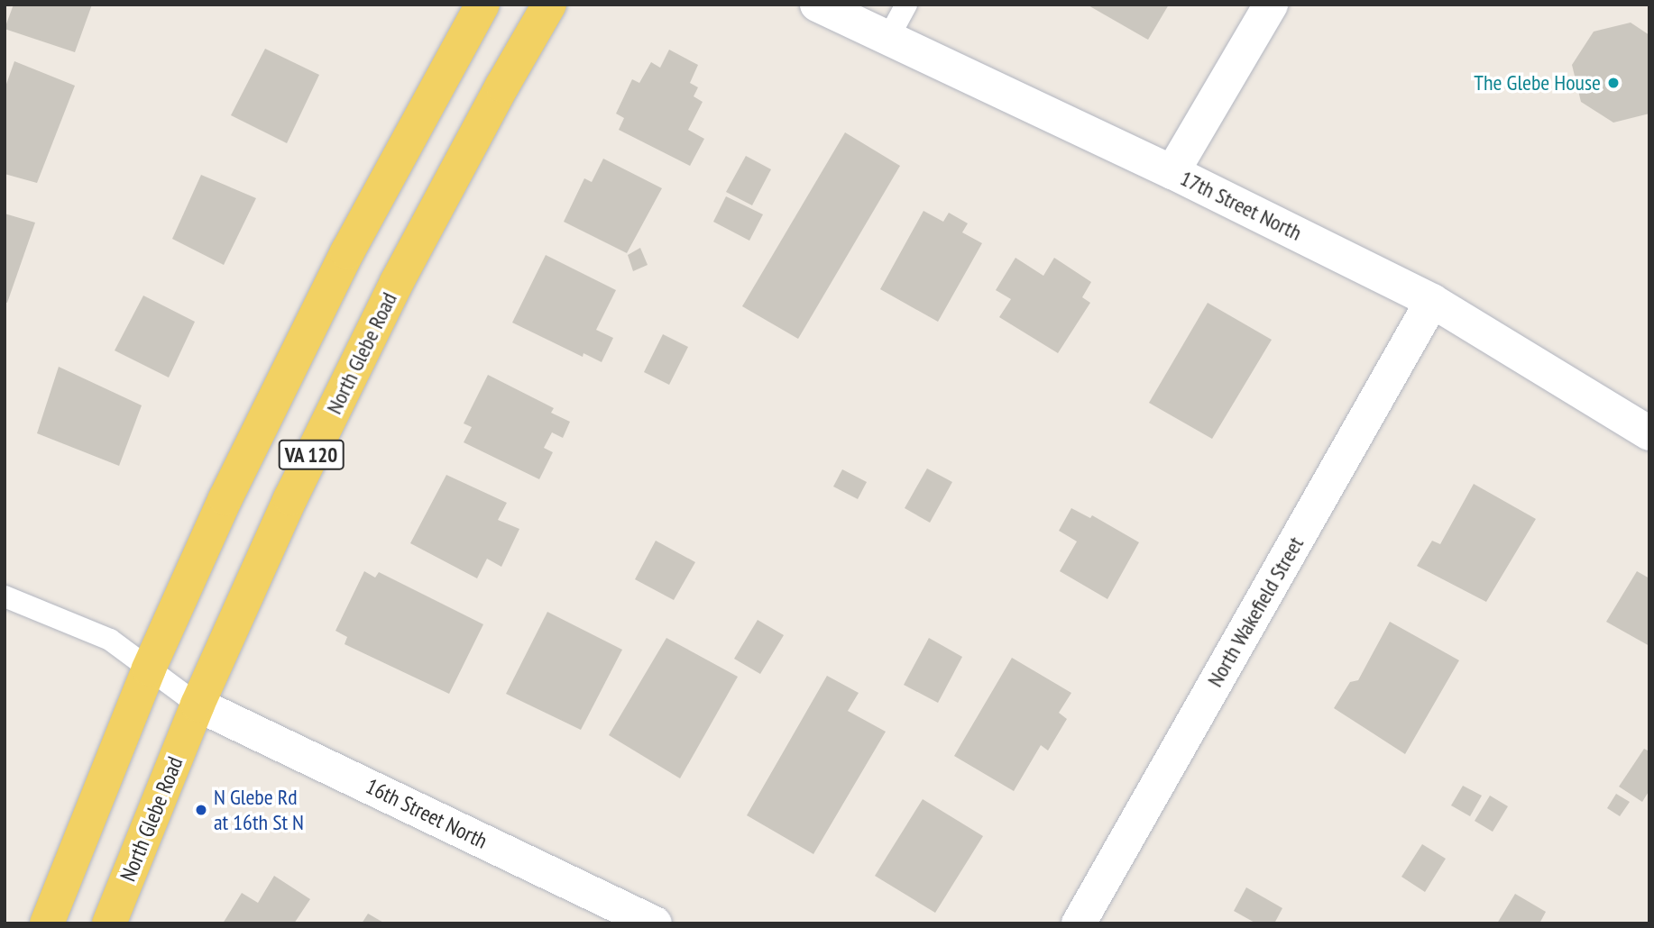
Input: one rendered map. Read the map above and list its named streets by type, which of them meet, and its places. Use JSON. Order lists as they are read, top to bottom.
{
  "streets": {
    "main road": ["North Glebe Road", "VA 120"],
    "street": ["17th Street North", "North Wakefield Street", "16th Street North"]
  },
  "crossings": [
    ["17th Street North", "North Wakefield Street"],
    ["North Glebe Road", "16th Street North"]
  ],
  "places": ["The Glebe House", "N Glebe Rd at 16th St N"]
}
